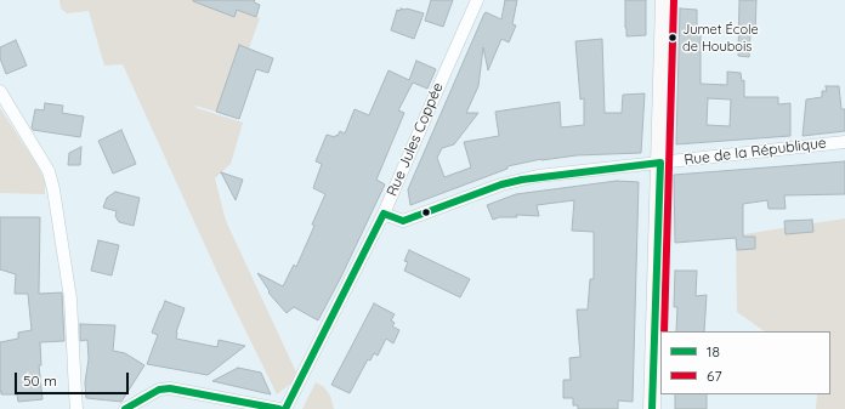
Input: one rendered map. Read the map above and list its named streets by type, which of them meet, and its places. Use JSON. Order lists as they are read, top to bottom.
{
  "streets": {
    "street": ["Rue Jules Coppée", "Rue de la République"]
  },
  "crossings": [
    ["Rue Jules Coppée", "Rue de la République"]
  ],
  "places": ["Jumet École de Houbois"],
  "lines": ["transit line 67", "transit line 18"],
  "legend": ["18", "67"],
  "scale_bar": "50 m"
}
